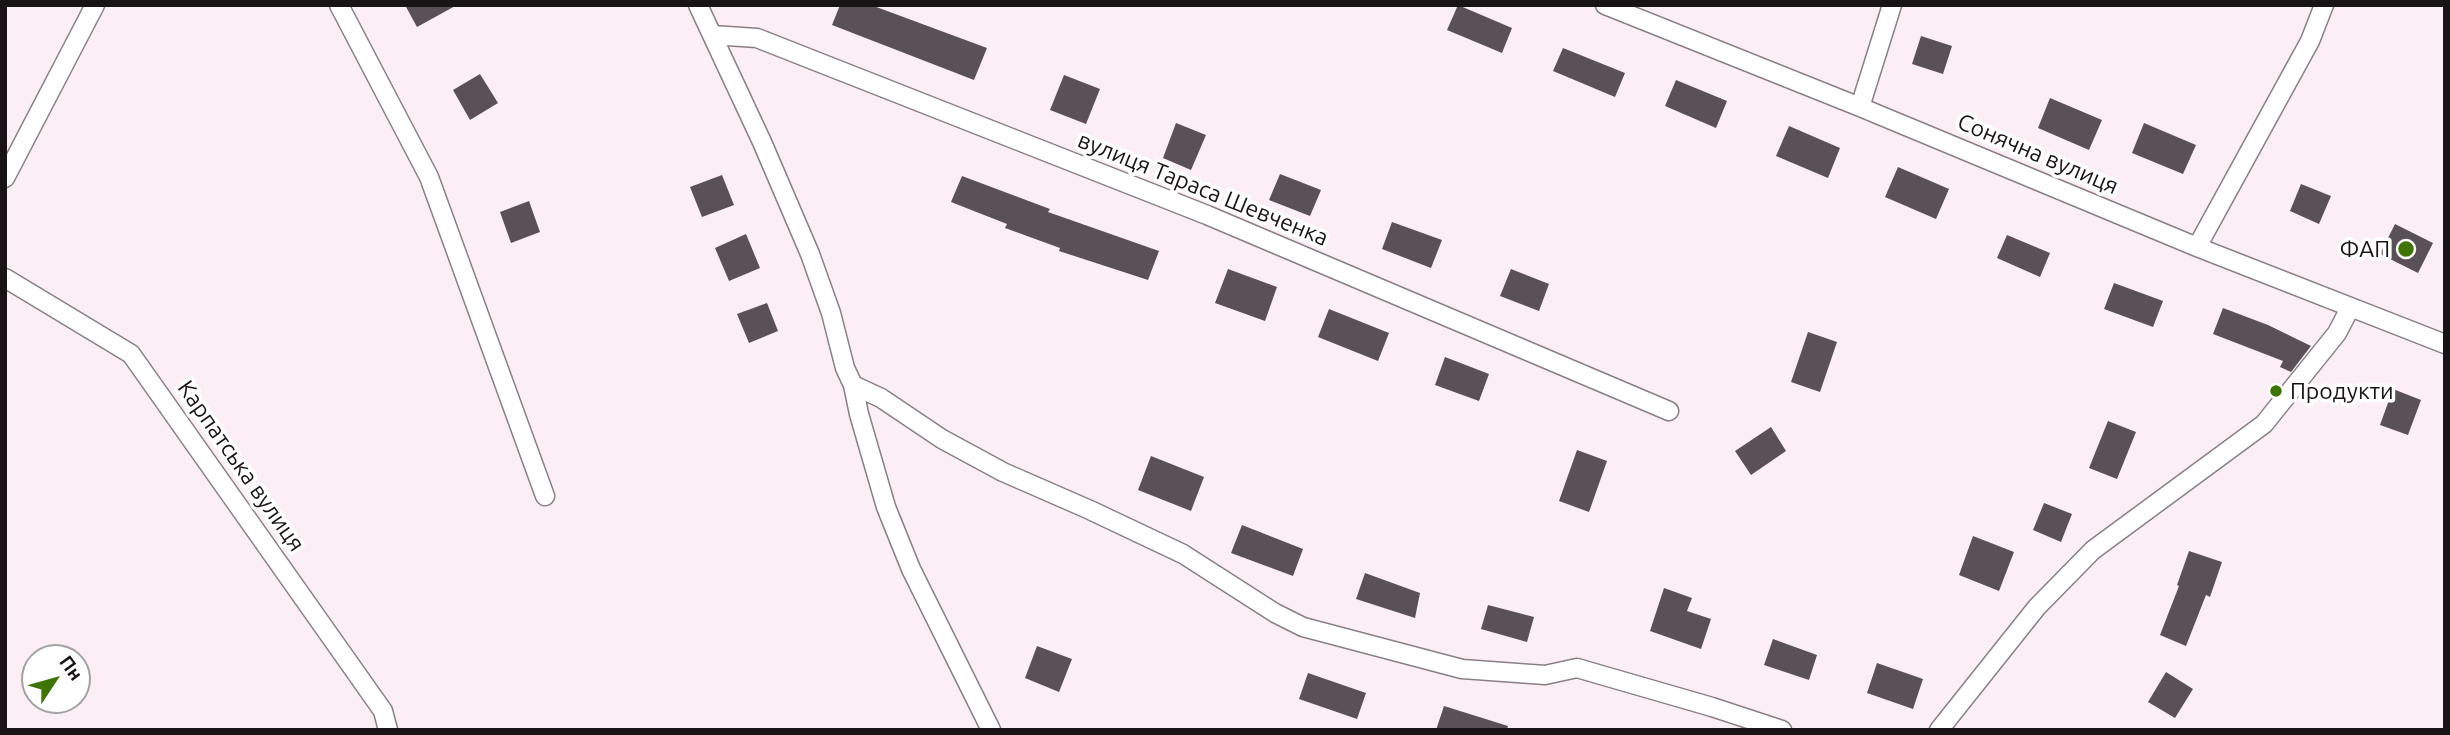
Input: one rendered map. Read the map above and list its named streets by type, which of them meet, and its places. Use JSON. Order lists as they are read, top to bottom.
{
  "streets": {
    "street": ["Сонячна вулиця", "вулиця Тараса Шевченка", "Карпатська вулиця"]
  },
  "places": ["ФАП", "Продукти"],
  "north": "top right"
}
